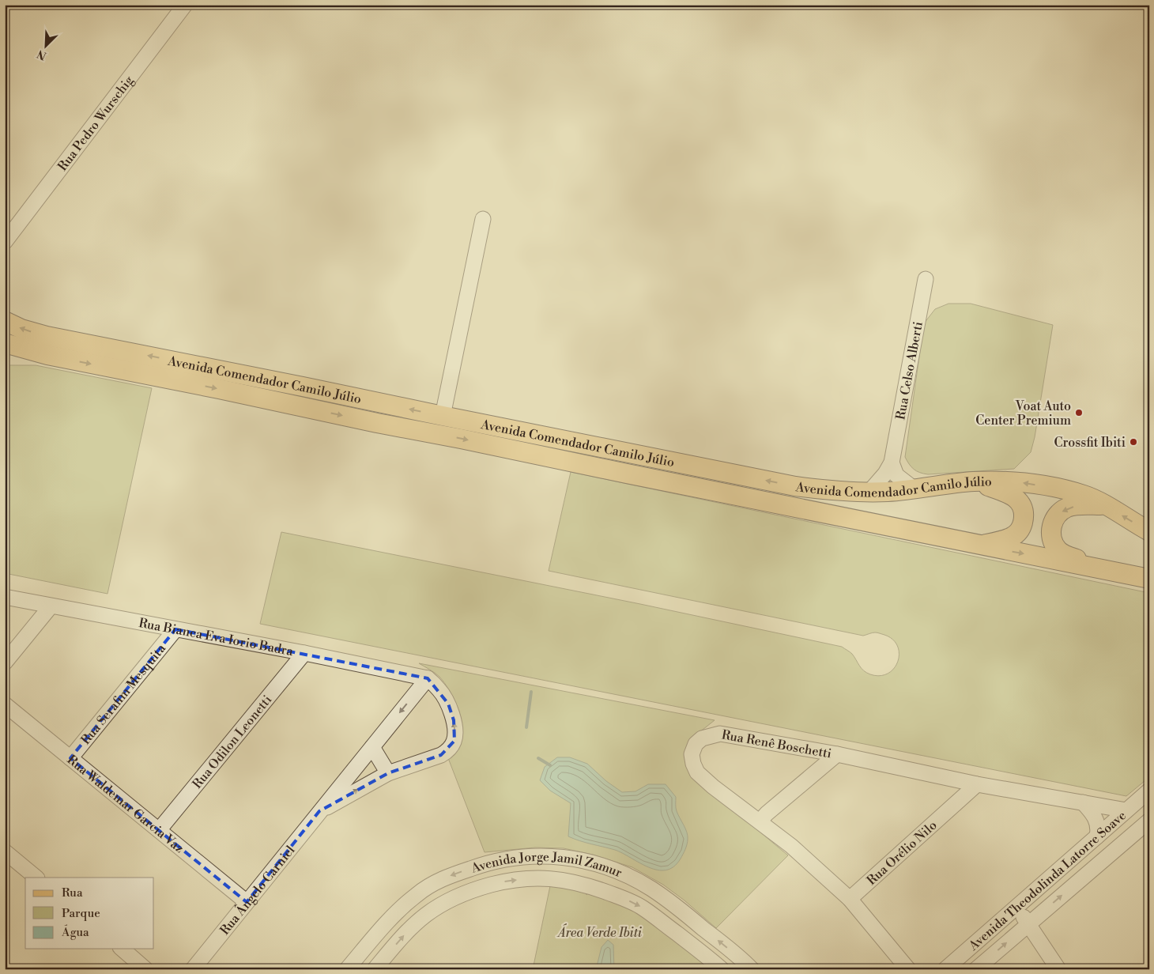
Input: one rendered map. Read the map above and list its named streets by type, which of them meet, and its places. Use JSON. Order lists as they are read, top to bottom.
{
  "streets": {
    "main road": ["Avenida Comendador Camilo Júlio"],
    "street": [
      "Rua Pedro Wurschig",
      "Rua Celso Alberti",
      "Rua Bianca Eva Iorio Badra",
      "Rua Serafim Mesquita",
      "Rua Odilon Leonetti",
      "Rua Renê Boschetti",
      "Rua Waldemar Garcia Vaz",
      "Rua Orélio Nilo",
      "Avenida Jorge Jamil Zamur",
      "Avenida Theodolinda Latorre Soave",
      "Rua Ângelo Carniel"
    ]
  },
  "crossings": [
    ["Rua Celso Alberti", "Avenida Comendador Camilo Júlio"],
    ["Rua Bianca Eva Iorio Badra", "Rua Serafim Mesquita"],
    ["Rua Bianca Eva Iorio Badra", "Rua Odilon Leonetti"],
    ["Rua Bianca Eva Iorio Badra", "Rua Ângelo Carniel"],
    ["Rua Serafim Mesquita", "Rua Waldemar Garcia Vaz"],
    ["Rua Odilon Leonetti", "Rua Waldemar Garcia Vaz"],
    ["Rua Renê Boschetti", "Rua Orélio Nilo"],
    ["Rua Renê Boschetti", "Avenida Theodolinda Latorre Soave"],
    ["Rua Waldemar Garcia Vaz", "Rua Ângelo Carniel"]
  ],
  "parks": ["Área Verde Ibiti"],
  "places": ["Voat Auto Center Premium", "Crossfit Ibiti"],
  "legend": ["Rua", "Parque", "Água"],
  "north": "bottom left"
}
